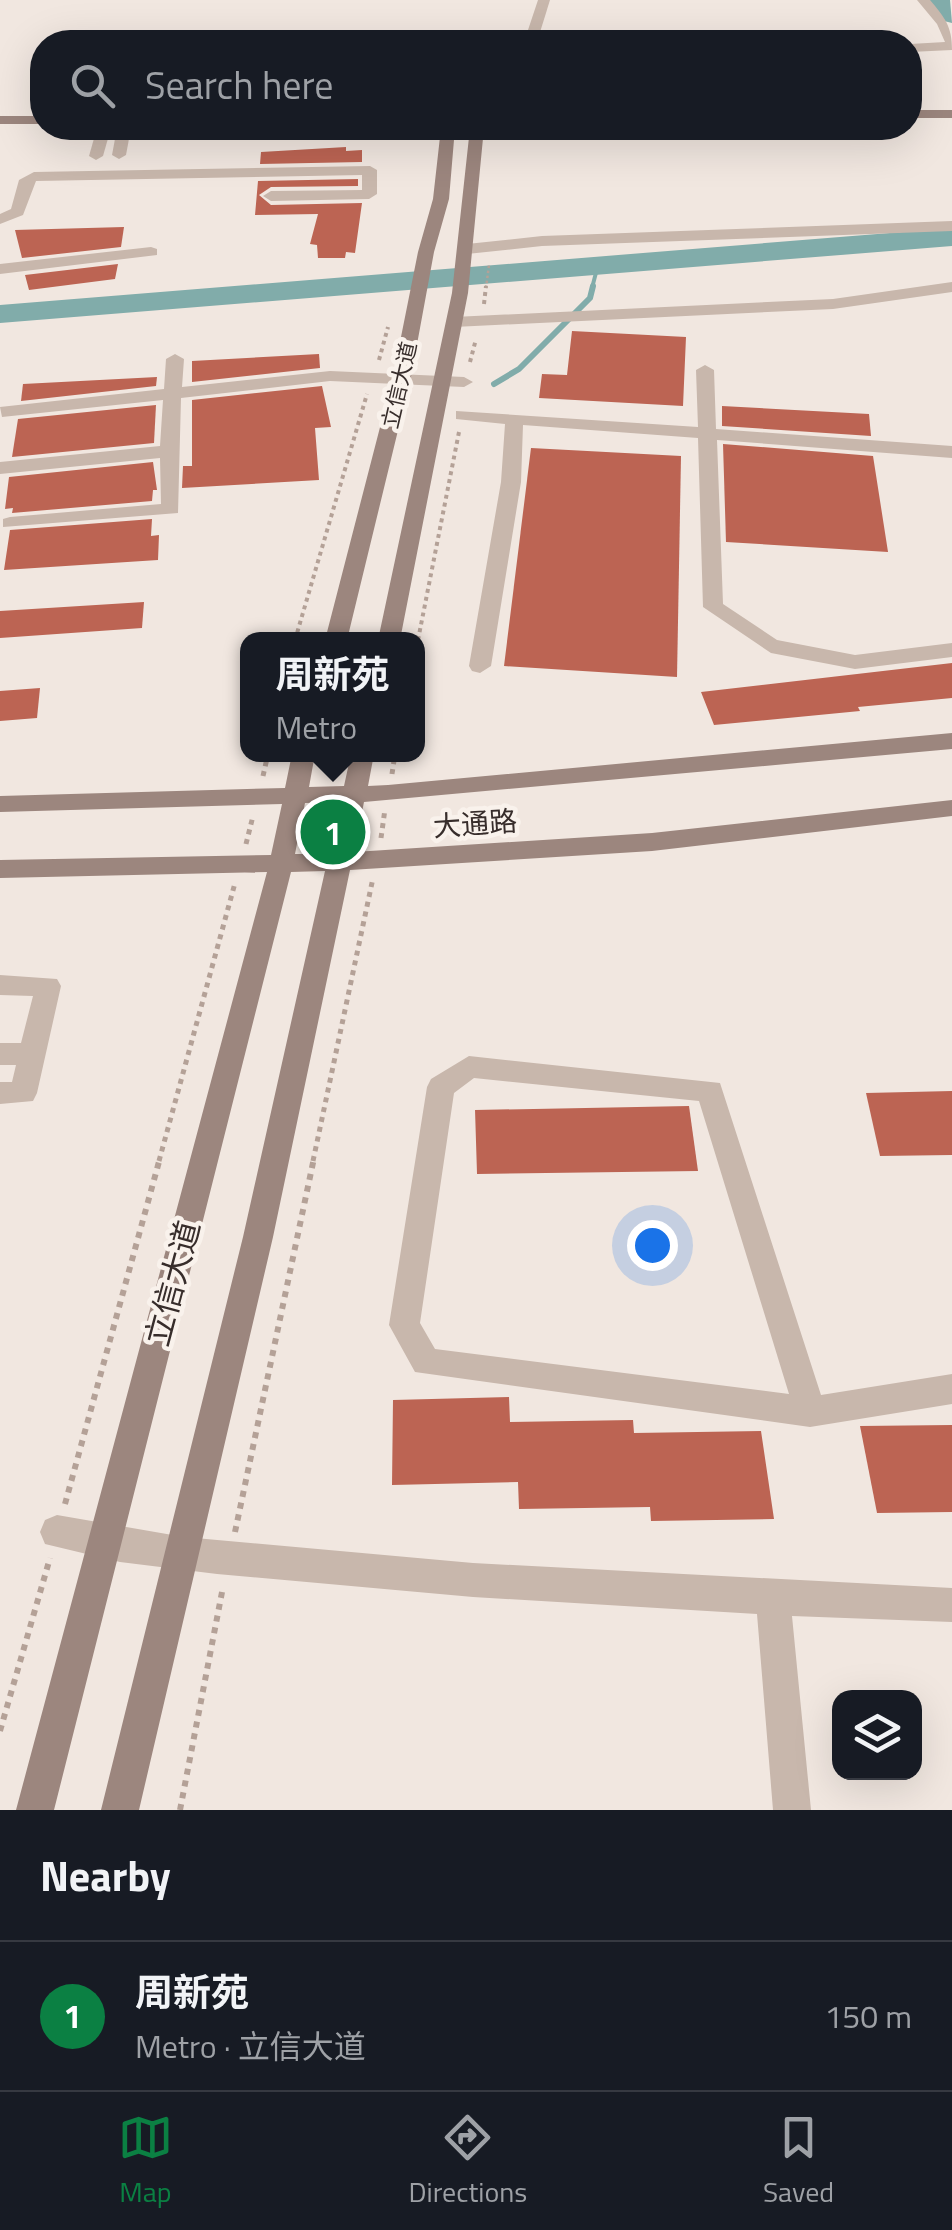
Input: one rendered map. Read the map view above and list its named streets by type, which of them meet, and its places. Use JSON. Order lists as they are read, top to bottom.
{
  "streets": {
    "street": ["立信大道", "大通路"]
  },
  "crossings": [
    ["立信大道", "大通路"]
  ],
  "page": {
    "search": "Search here",
    "popup": ["周新苑", "Metro"],
    "pins": "1",
    "heading": "Nearby",
    "list": [
      {
        "mark": "1",
        "name": "周新苑",
        "note": "Metro · 立信大道",
        "value": "150 m"
      }
    ],
    "nav": ["Map", "Directions", "Saved"]
  }
}
